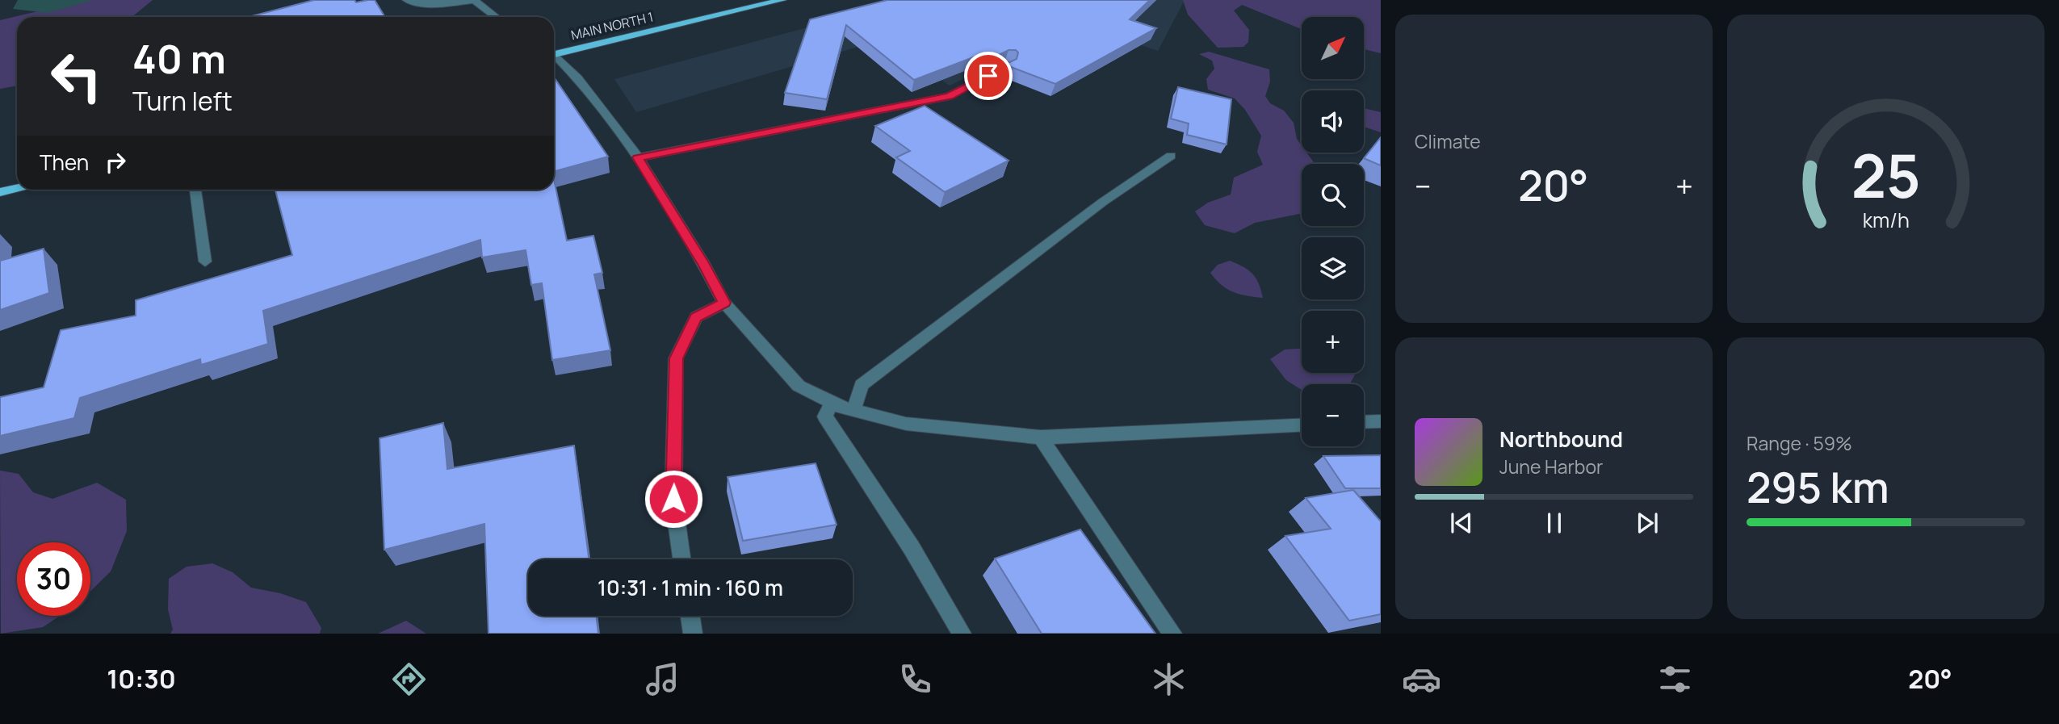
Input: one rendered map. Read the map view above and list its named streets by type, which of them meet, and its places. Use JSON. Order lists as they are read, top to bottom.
{
  "streets": {
    "main road": ["MAIN NORTH 1"]
  },
  "north": "top right",
  "page": {
    "tile": [
      "Climate",
      ["Range · 59%", "295 km"]
    ],
    "map_buttons": ["+", "−"],
    "turn": ["40 m", "Turn left"],
    "then": "Then",
    "heat": ["−", "20°", "+"],
    "song": ["Northbound", "June Harbor"],
    "limit": "30",
    "trip": "10:31 · 1 min · 160 m",
    "tabs": ["10:30", "20°"],
    "gauge": ["25", "km/h"]
  }
}
